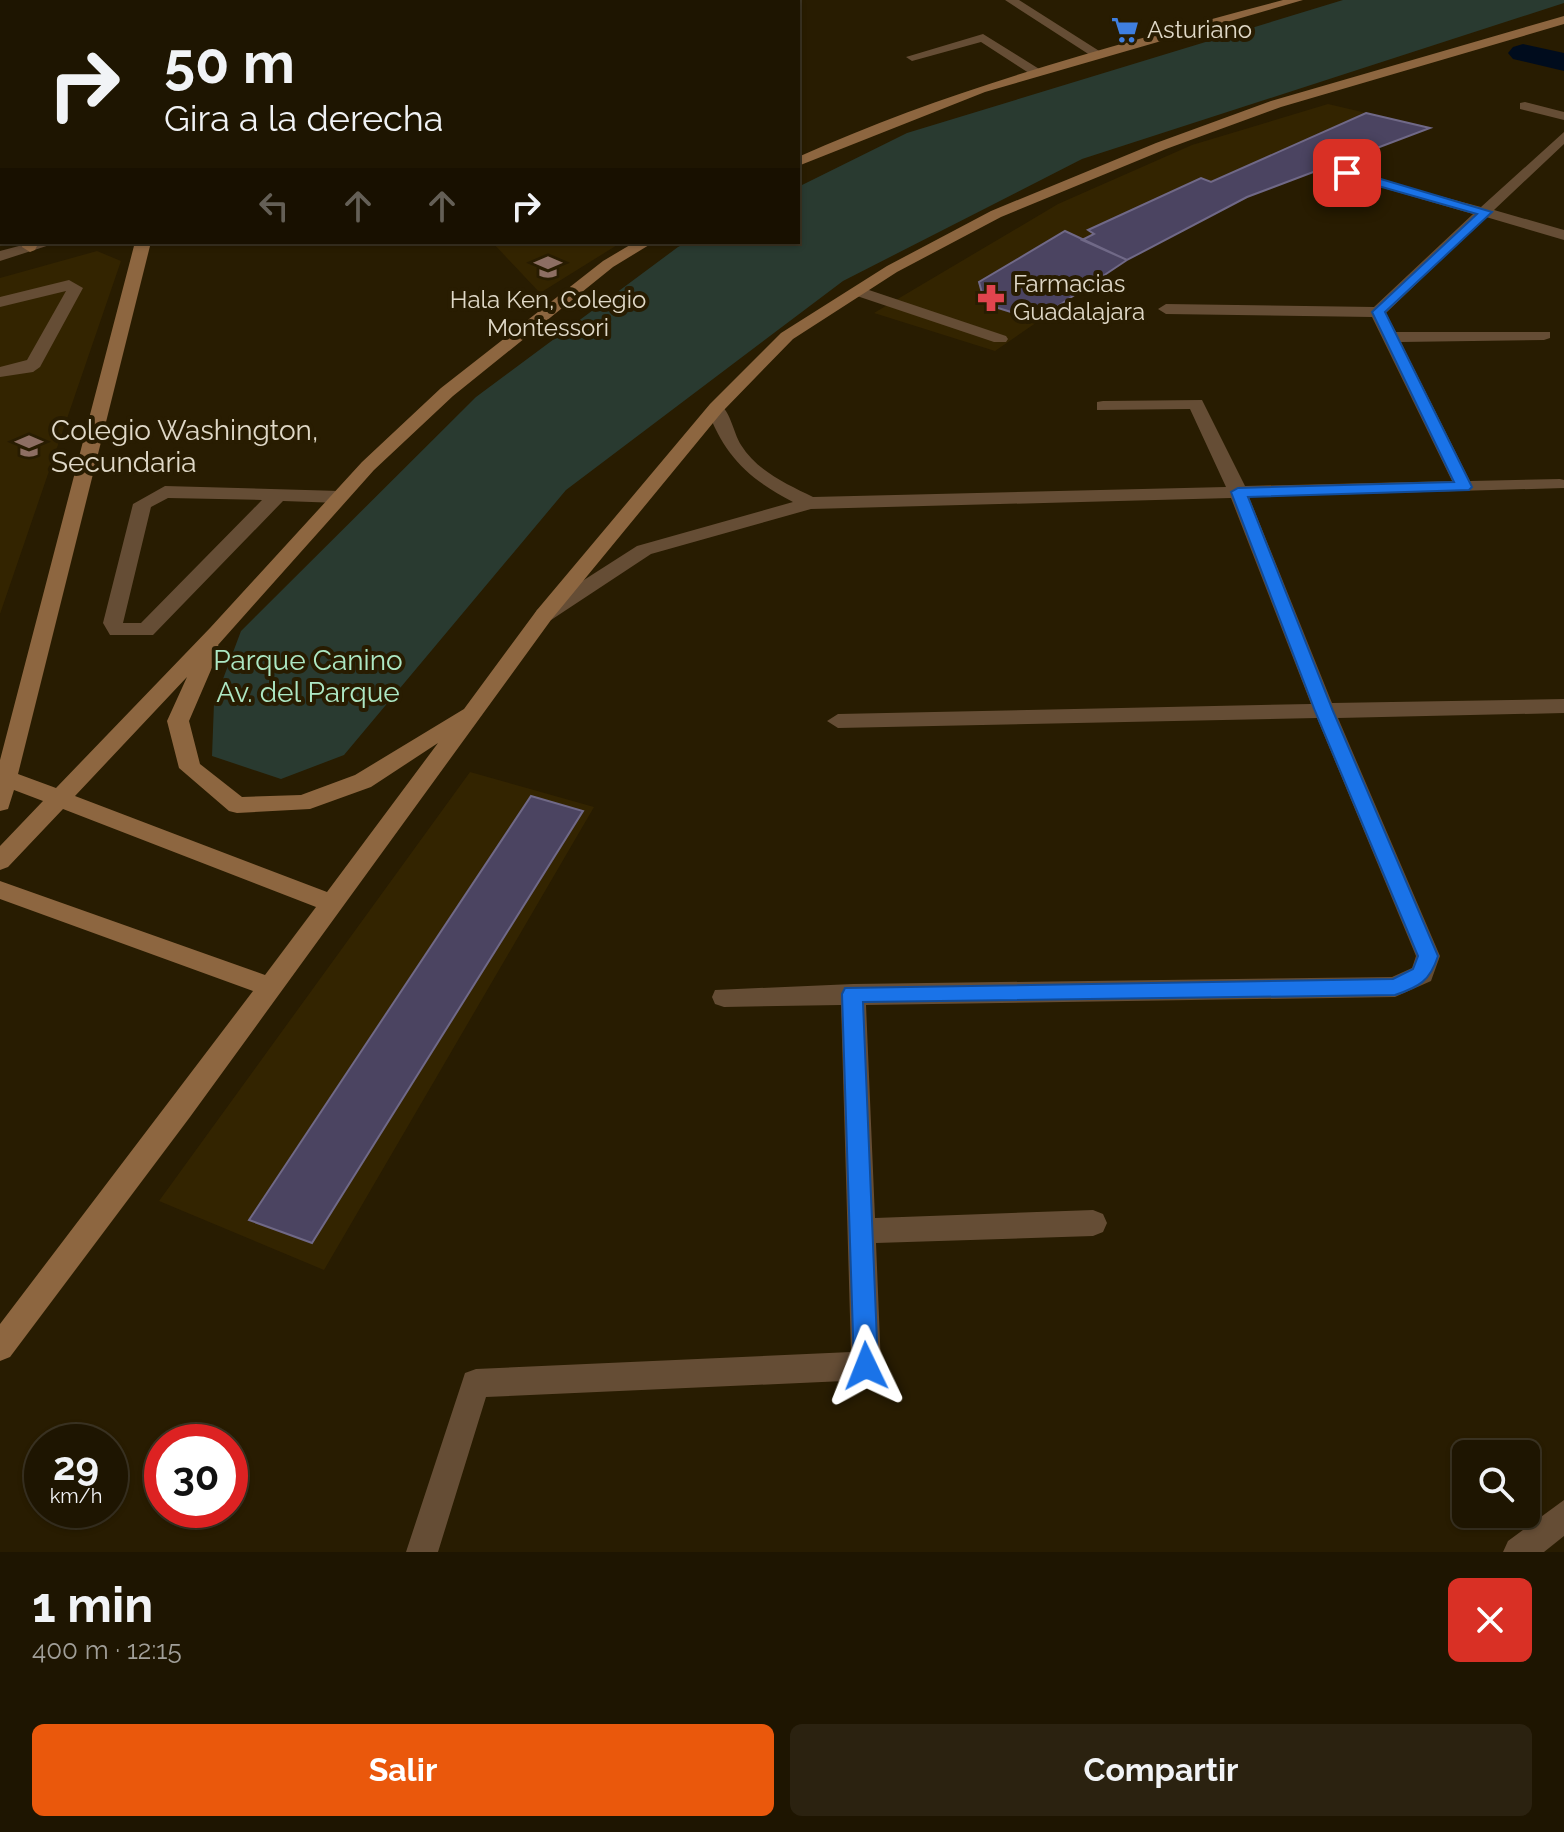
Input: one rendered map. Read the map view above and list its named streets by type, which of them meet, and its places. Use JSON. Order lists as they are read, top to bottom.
{
  "parks": ["Parque Canino Av. del Parque"],
  "places": {
    "supermarket": ["Asturiano"],
    "school or university": ["Hala Ken, Colegio Montessori", "Colegio Washington, Secundaria"],
    "pharmacy": ["Farmacias Guadalajara"]
  },
  "page": {
    "turn": ["50 m", "Gira a la derecha"],
    "speed": "29 km/h",
    "limit": "30",
    "heading": ["1 min", "400 m · 12:15"],
    "buttons": ["Salir", "Compartir"]
  }
}
